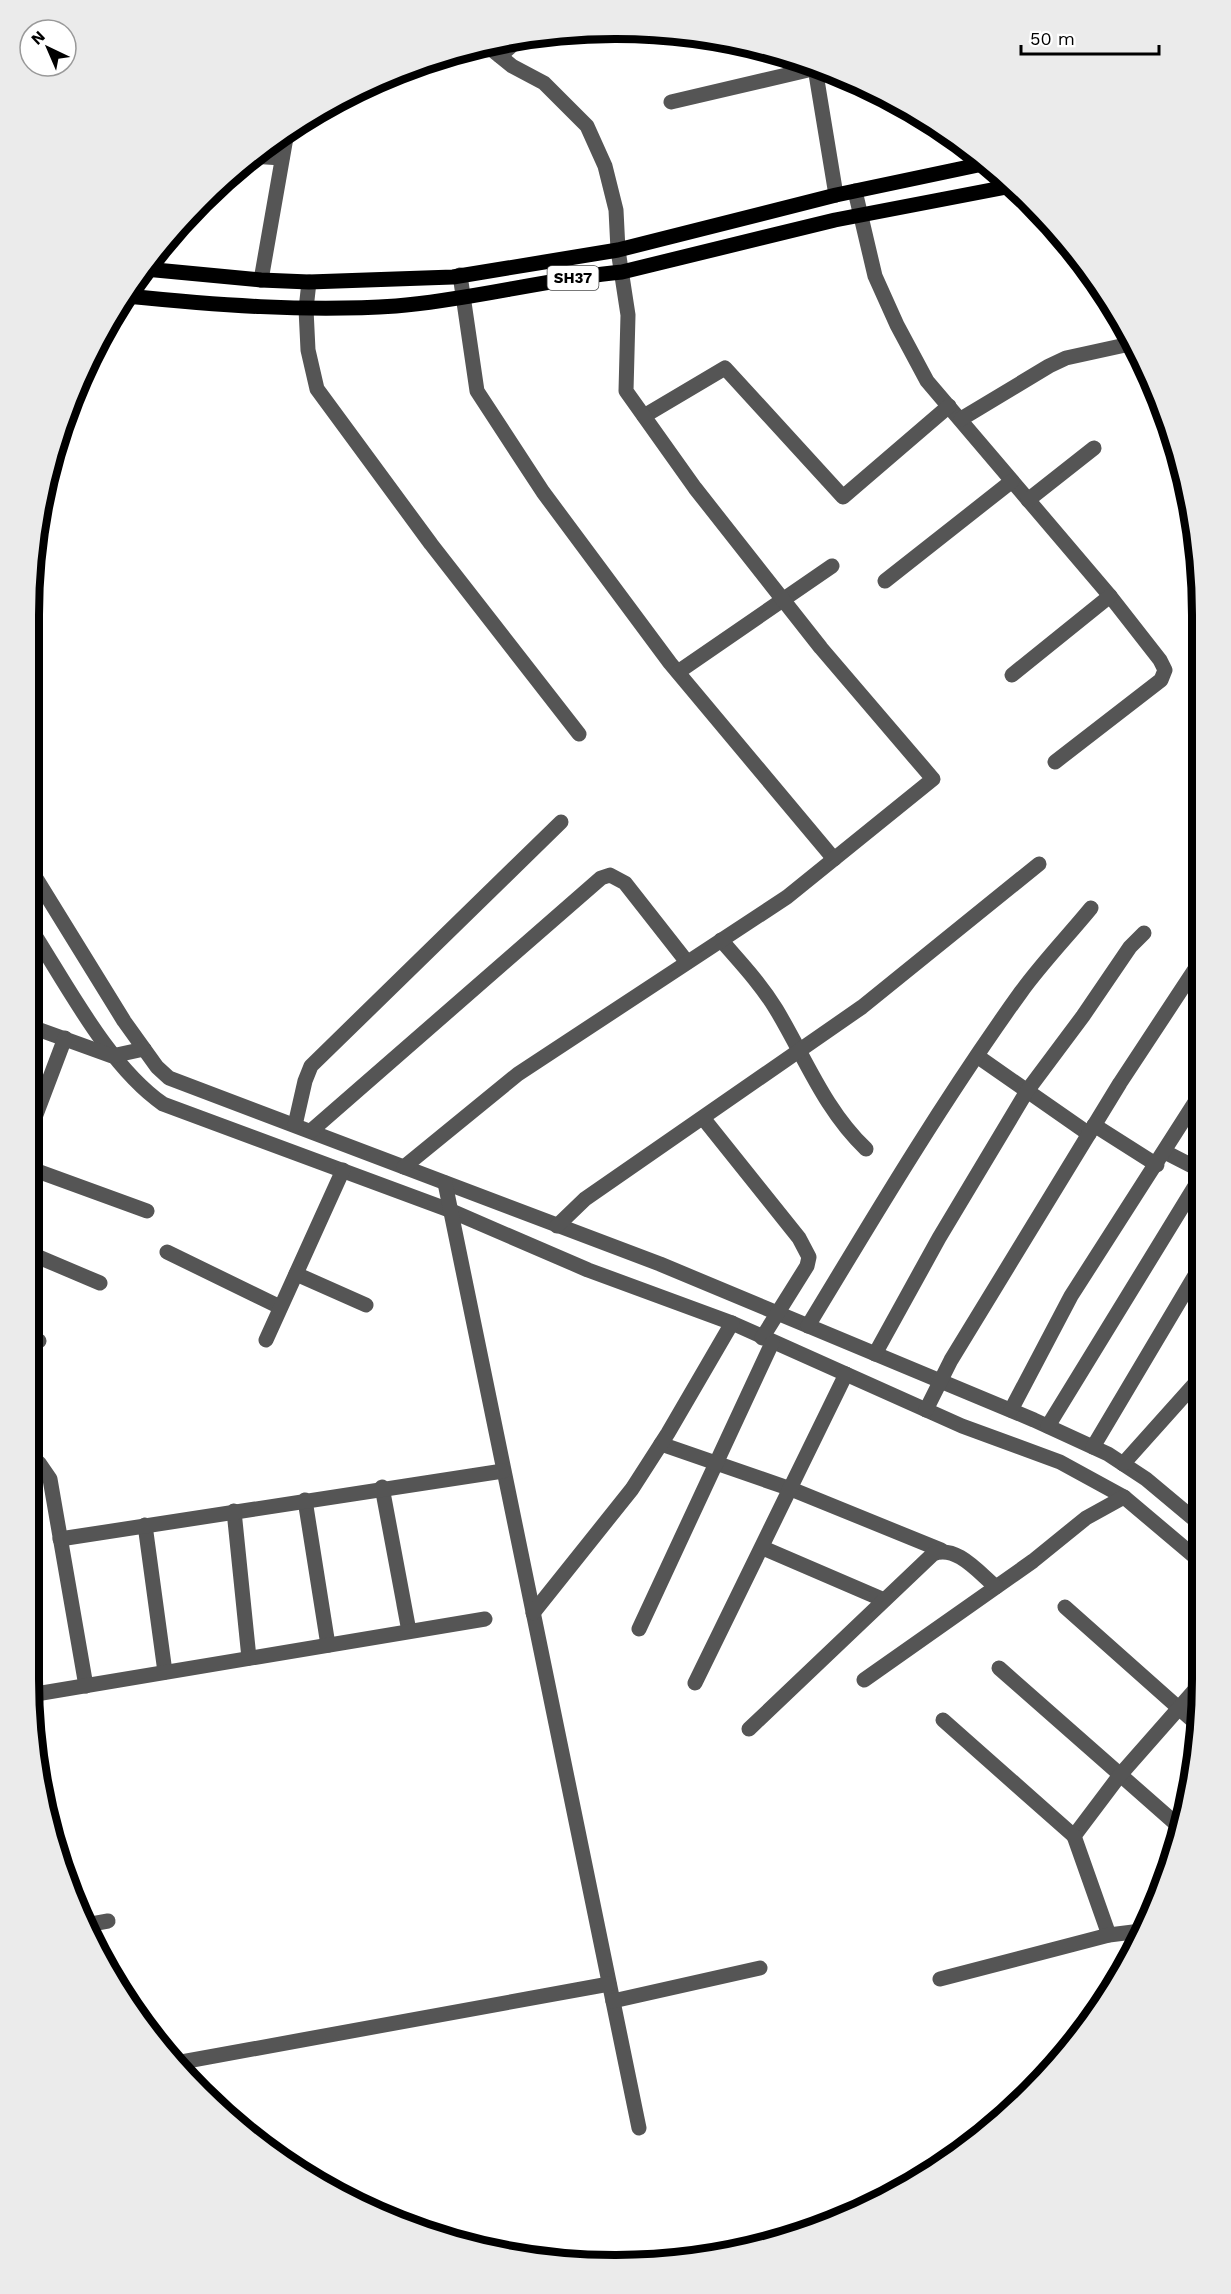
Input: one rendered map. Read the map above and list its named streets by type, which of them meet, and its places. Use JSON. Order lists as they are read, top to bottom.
{
  "streets": {
    "main road": ["SH37"]
  },
  "scale_bar": "50 m",
  "north": "top left"
}
